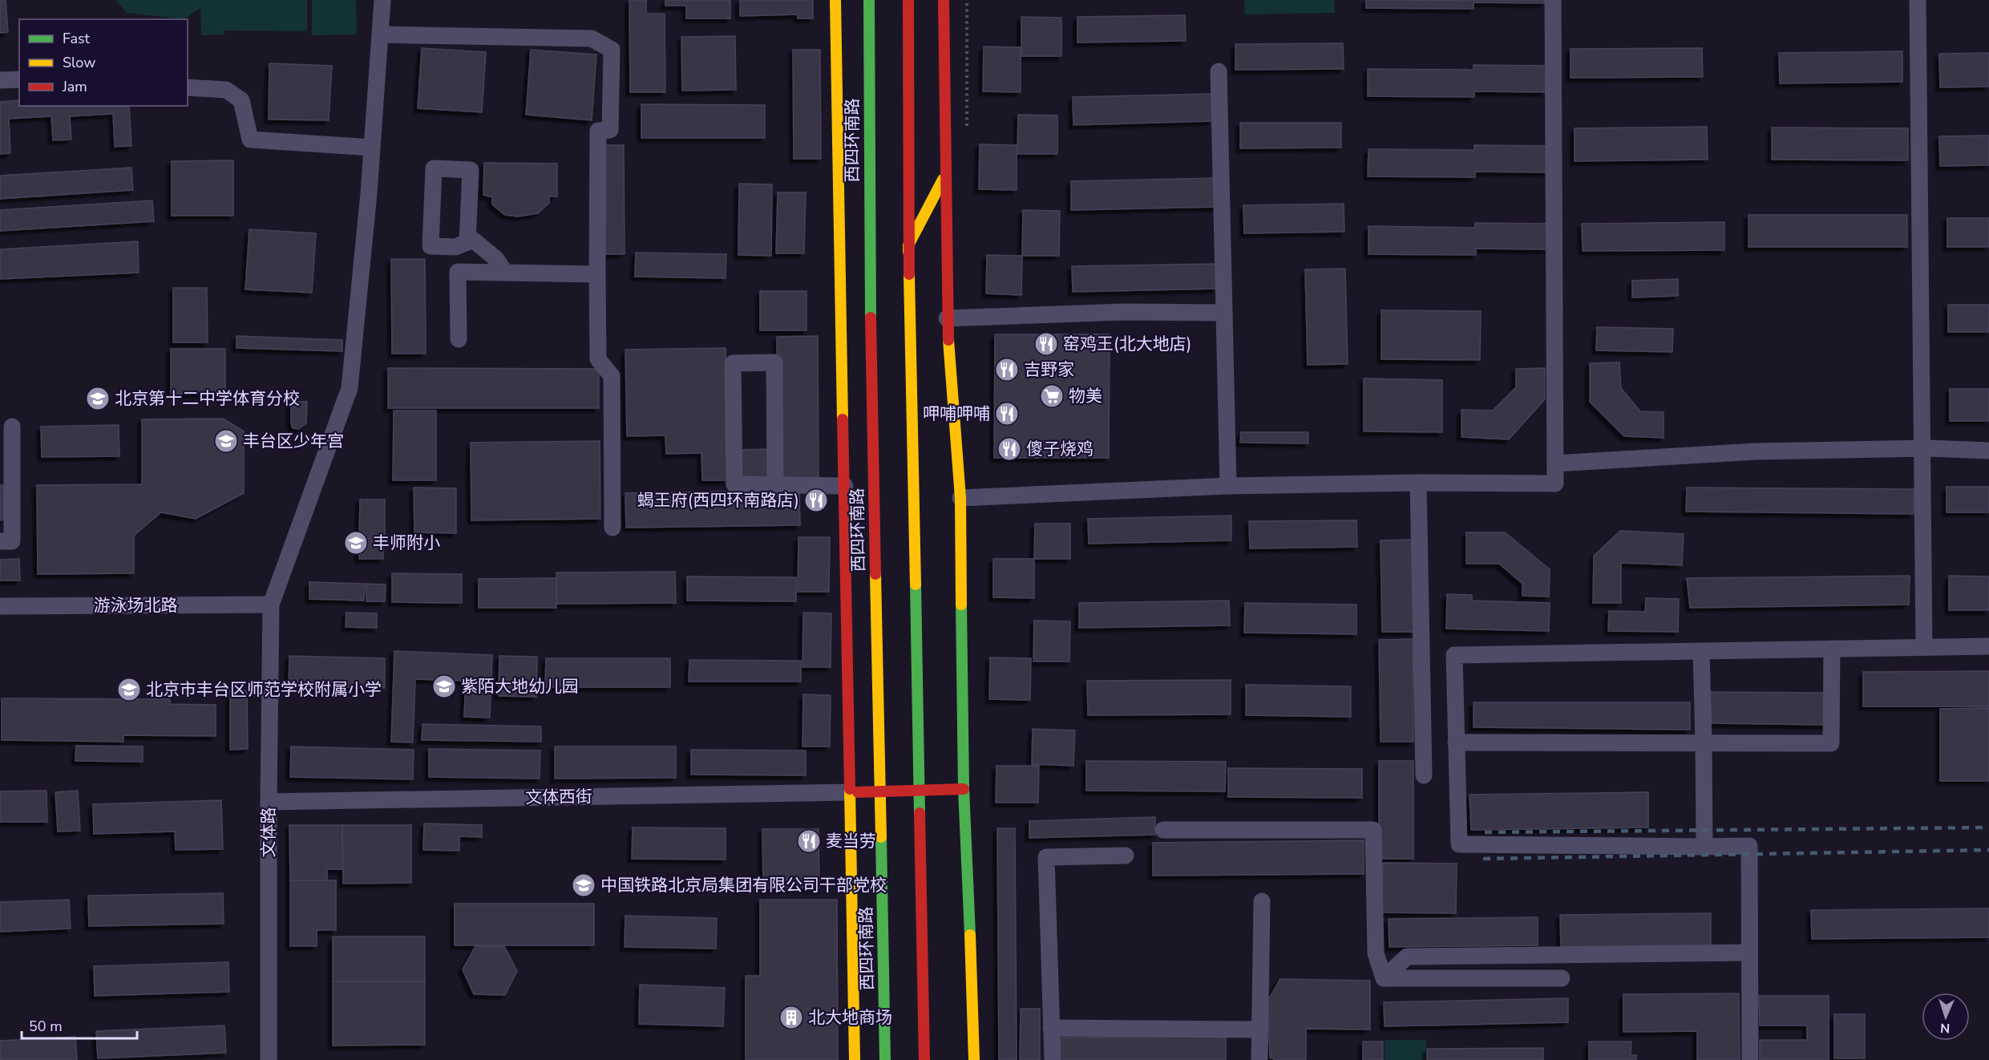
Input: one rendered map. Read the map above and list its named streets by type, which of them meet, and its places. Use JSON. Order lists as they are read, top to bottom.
{
  "streets": {
    "main road": ["西四环南路"],
    "street": ["游泳场北路", "文体西街", "文体路"]
  },
  "crossings": [
    ["西四环南路", "文体西街"],
    ["游泳场北路", "文体路"],
    ["文体西街", "文体路"]
  ],
  "places": {
    "restaurant": [
      "窑鸡王(北大地店)",
      "吉野家",
      "呷哺呷哺",
      "傻子烧鸡",
      "蝎王府(西四环南路店)",
      "麦当劳"
    ],
    "supermarket": ["物美"],
    "school or university": [
      "北京第十二中学体育分校",
      "丰台区少年宫",
      "丰师附小",
      "紫陌大地幼儿园",
      "北京市丰台区师范学校附属小学",
      "中国铁路北京局集团有限公司干部党校"
    ],
    "building": ["北大地商场"]
  },
  "legend": ["Fast", "Slow", "Jam"],
  "scale_bar": "50 m",
  "north": "bottom"
}
